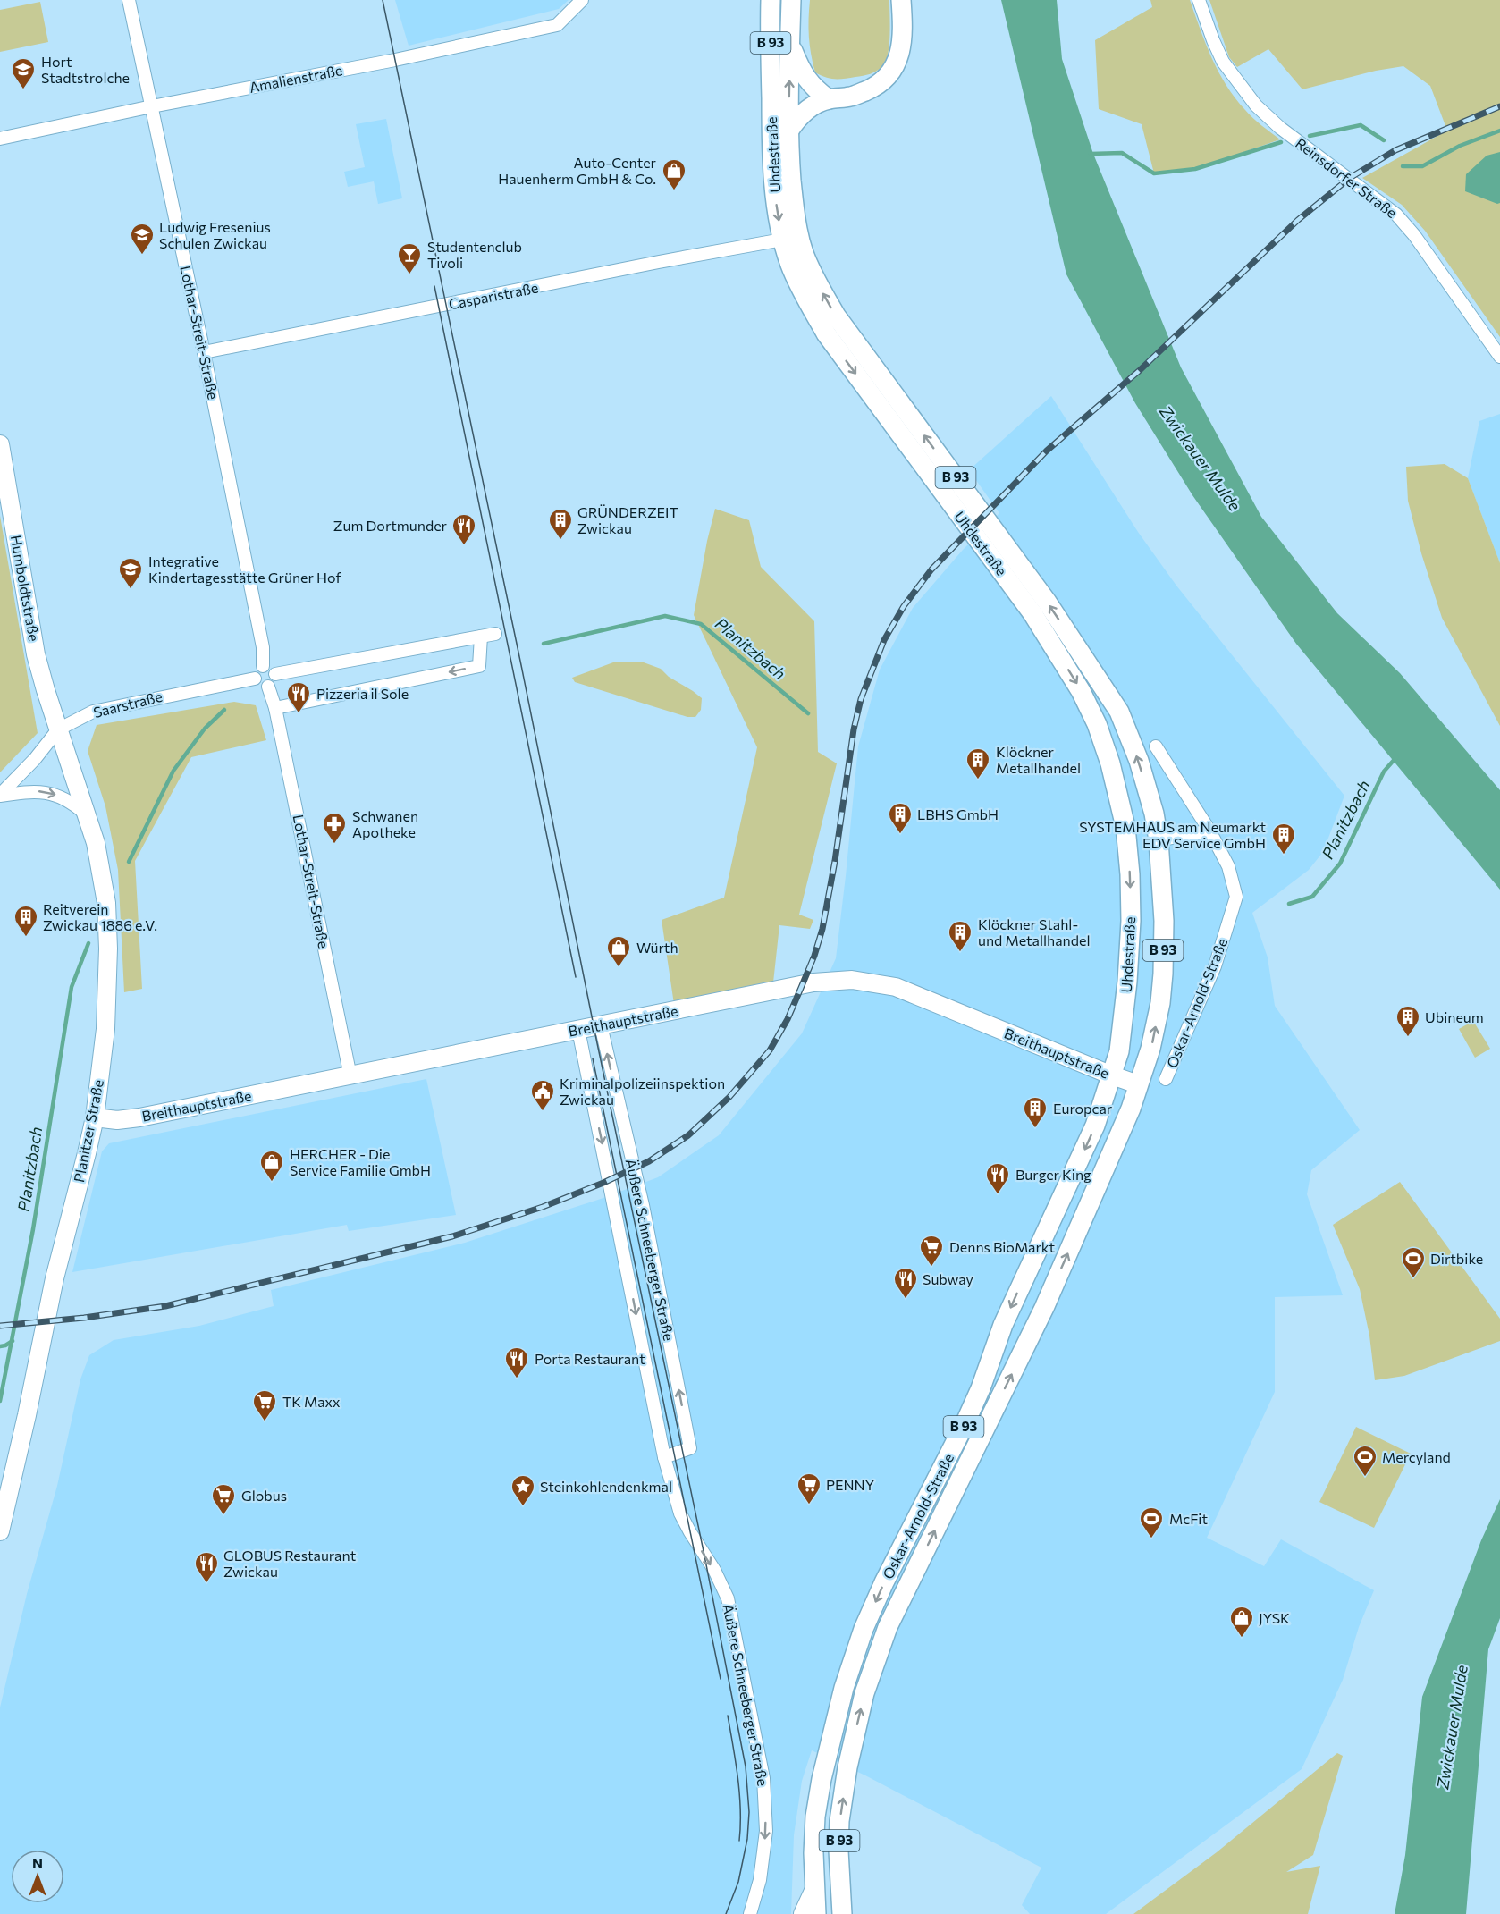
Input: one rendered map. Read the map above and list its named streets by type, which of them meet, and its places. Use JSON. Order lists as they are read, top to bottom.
{
  "streets": {
    "main road": [
      "B 93",
      "Uhdestraße",
      "Humboldtstraße",
      "Oskar-Arnold-Straße",
      "Breithauptstraße",
      "Planitzer Straße"
    ],
    "street": [
      "Amalienstraße",
      "Reinsdorfer Straße",
      "Casparistraße",
      "Lothar-Streit-Straße",
      "Saarstraße",
      "Äußere Schneeberger Straße"
    ]
  },
  "crossings": [
    ["Amalienstraße", "Lothar-Streit-Straße"],
    ["Uhdestraße", "Casparistraße"],
    ["Uhdestraße", "Oskar-Arnold-Straße"],
    ["Uhdestraße", "Breithauptstraße"],
    ["Casparistraße", "Lothar-Streit-Straße"],
    ["Lothar-Streit-Straße", "Saarstraße"],
    ["Lothar-Streit-Straße", "Breithauptstraße"],
    ["Humboldtstraße", "Saarstraße"],
    ["Humboldtstraße", "Planitzer Straße"],
    ["Saarstraße", "Planitzer Straße"],
    ["Oskar-Arnold-Straße", "Breithauptstraße"],
    ["Breithauptstraße", "Planitzer Straße"],
    ["Breithauptstraße", "Äußere Schneeberger Straße"]
  ],
  "water": ["Zwickauer Mulde", "Planitzbach"],
  "places": {
    "school or university": ["Hort Stadtstrolche", "Ludwig Fresenius Schulen Zwickau", "Integrative Kindertagesstätte Grüner Hof"],
    "shop": [
      "Auto-Center Hauenherm GmbH & Co.",
      "Würth",
      "HERCHER - Die Service Familie GmbH",
      "JYSK"
    ],
    "bar": ["Studentenclub Tivoli"],
    "building": [
      "GRÜNDERZEIT Zwickau",
      "Klöckner Metallhandel",
      "LBHS GmbH",
      "SYSTEMHAUS am Neumarkt EDV Service GmbH",
      "Reitverein Zwickau 1886 e.V.",
      "Klöckner Stahl- und Metallhandel",
      "Ubineum",
      "Europcar"
    ],
    "restaurant": [
      "Zum Dortmunder",
      "Pizzeria il Sole",
      "Burger King",
      "Subway",
      "Porta Restaurant",
      "GLOBUS Restaurant Zwickau"
    ],
    "pharmacy": ["Schwanen Apotheke"],
    "public building": ["Kriminalpolizeiinspektion Zwickau"],
    "supermarket": [
      "Denns BioMarkt",
      "TK Maxx",
      "PENNY",
      "Globus"
    ],
    "sports": ["Dirtbike", "Mercyland", "McFit"],
    "place": ["Steinkohlendenkmal"]
  },
  "north": "top"
}
